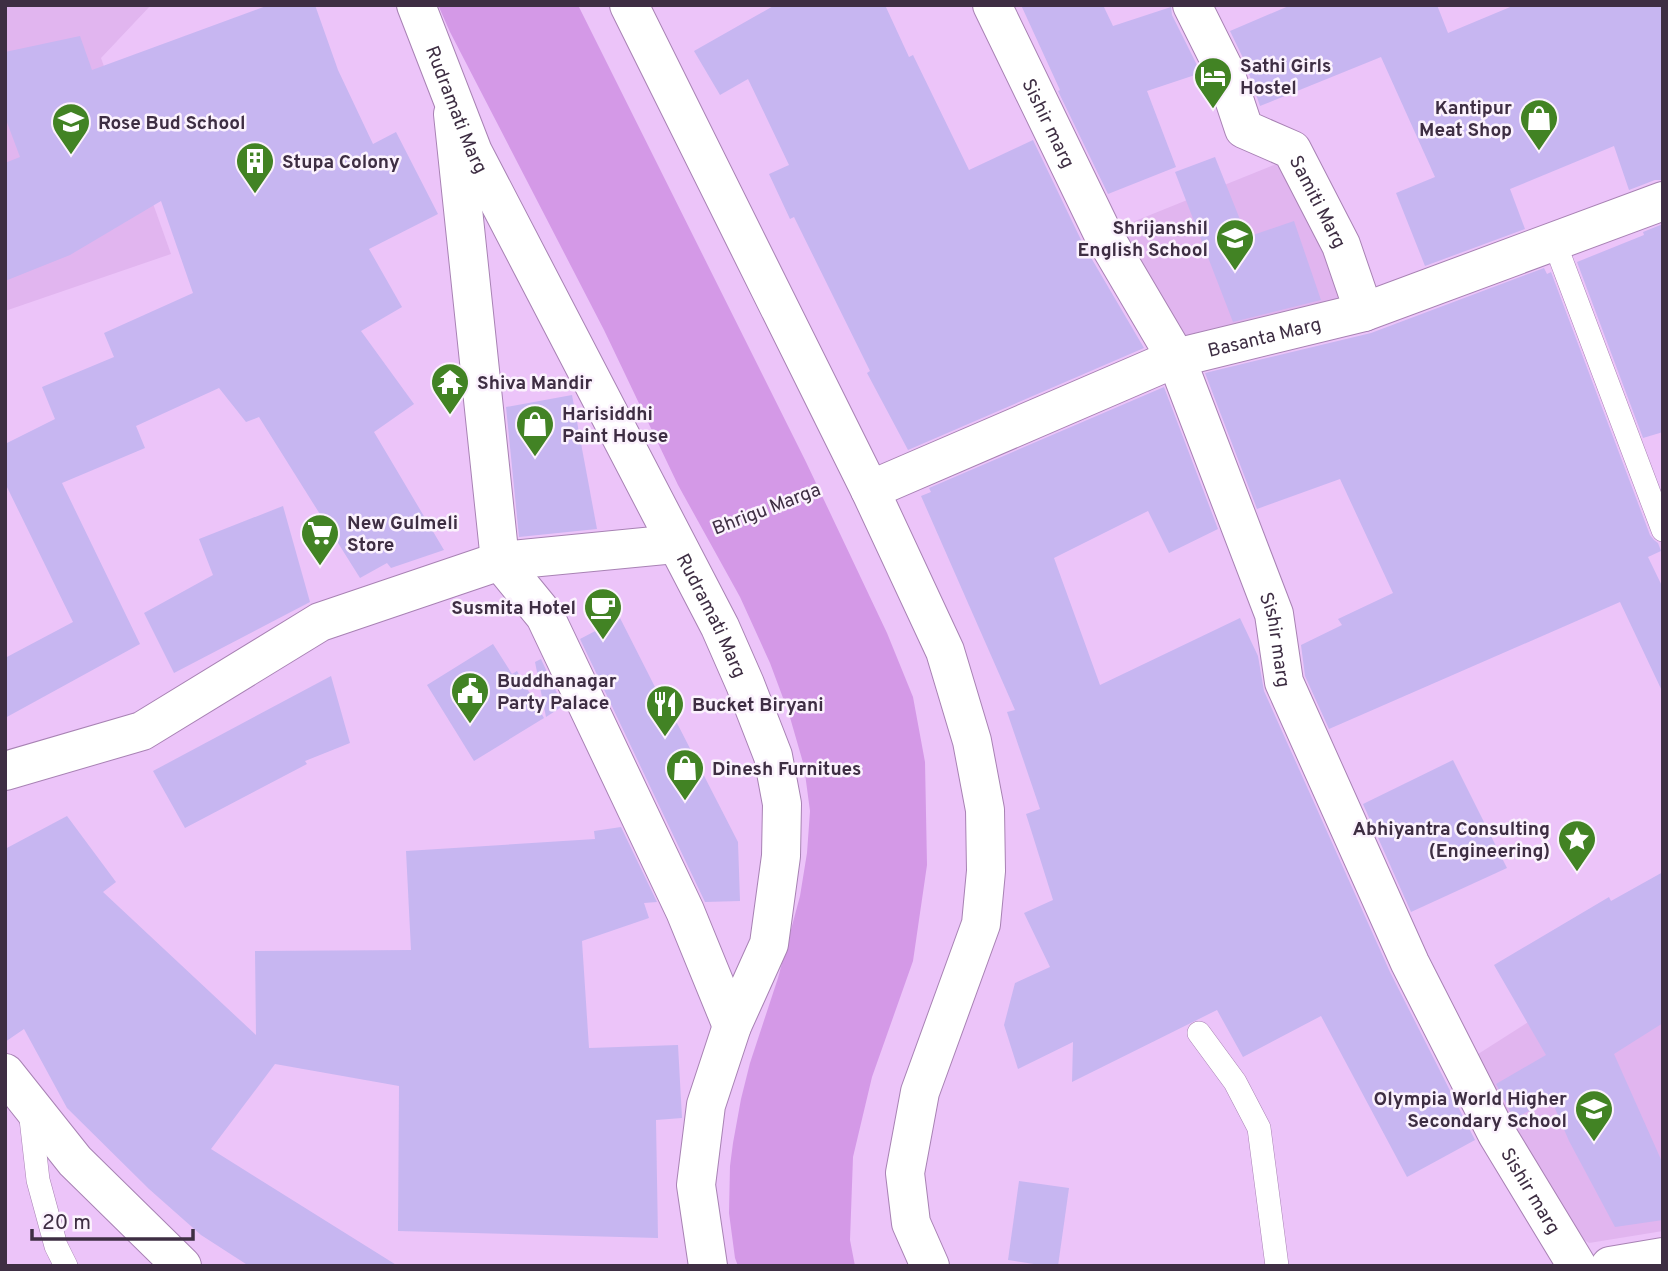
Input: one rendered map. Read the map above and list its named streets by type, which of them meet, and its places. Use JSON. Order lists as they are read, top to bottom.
{
  "streets": {
    "street": [
      "Rudramati Marg",
      "Sishir marg",
      "Samiti Marg",
      "Basanta Marg"
    ],
    "path": ["Bhrigu Marga"]
  },
  "crossings": [
    ["Sishir marg", "Basanta Marg"],
    ["Samiti Marg", "Basanta Marg"]
  ],
  "places": {
    "hotel": ["Sathi Girls Hostel"],
    "shop": ["Kantipur Meat Shop", "Harisiddhi Paint House", "Dinesh Furnitues"],
    "school or university": ["Rose Bud School", "Shrijanshil English School", "Olympia World Higher Secondary School"],
    "building": ["Stupa Colony"],
    "temple": ["Shiva Mandir"],
    "supermarket": ["New Gulmeli Store"],
    "cafe": ["Susmita Hotel"],
    "public building": ["Buddhanagar Party Palace"],
    "restaurant": ["Bucket Biryani"],
    "place": ["Abhiyantra Consulting (Engineering)"]
  },
  "scale_bar": "20 m"
}
